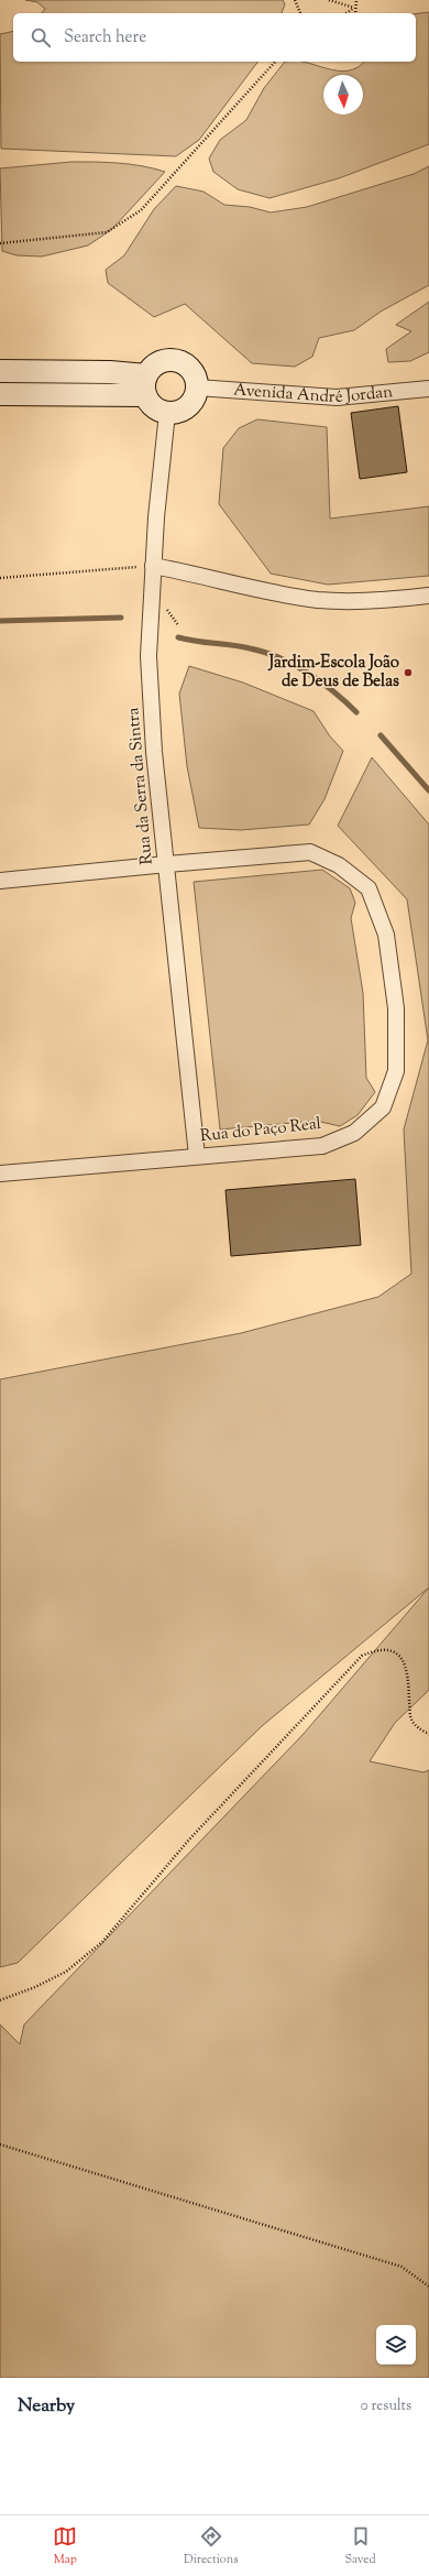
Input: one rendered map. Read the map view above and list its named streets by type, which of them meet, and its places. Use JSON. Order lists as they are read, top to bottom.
{
  "streets": {
    "street": ["Avenida André Jordan", "Rua da Serra da Sintra", "Rua do Paço Real"]
  },
  "crossings": [
    ["Avenida André Jordan", "Rua da Serra da Sintra"],
    ["Rua da Serra da Sintra", "Rua do Paço Real"]
  ],
  "places": ["Jardim-Escola João de Deus de Belas"],
  "north": "bottom",
  "page": {
    "search": "Search here",
    "heading": ["Nearby", "0 results"],
    "nav": ["Map", "Directions", "Saved"]
  }
}
